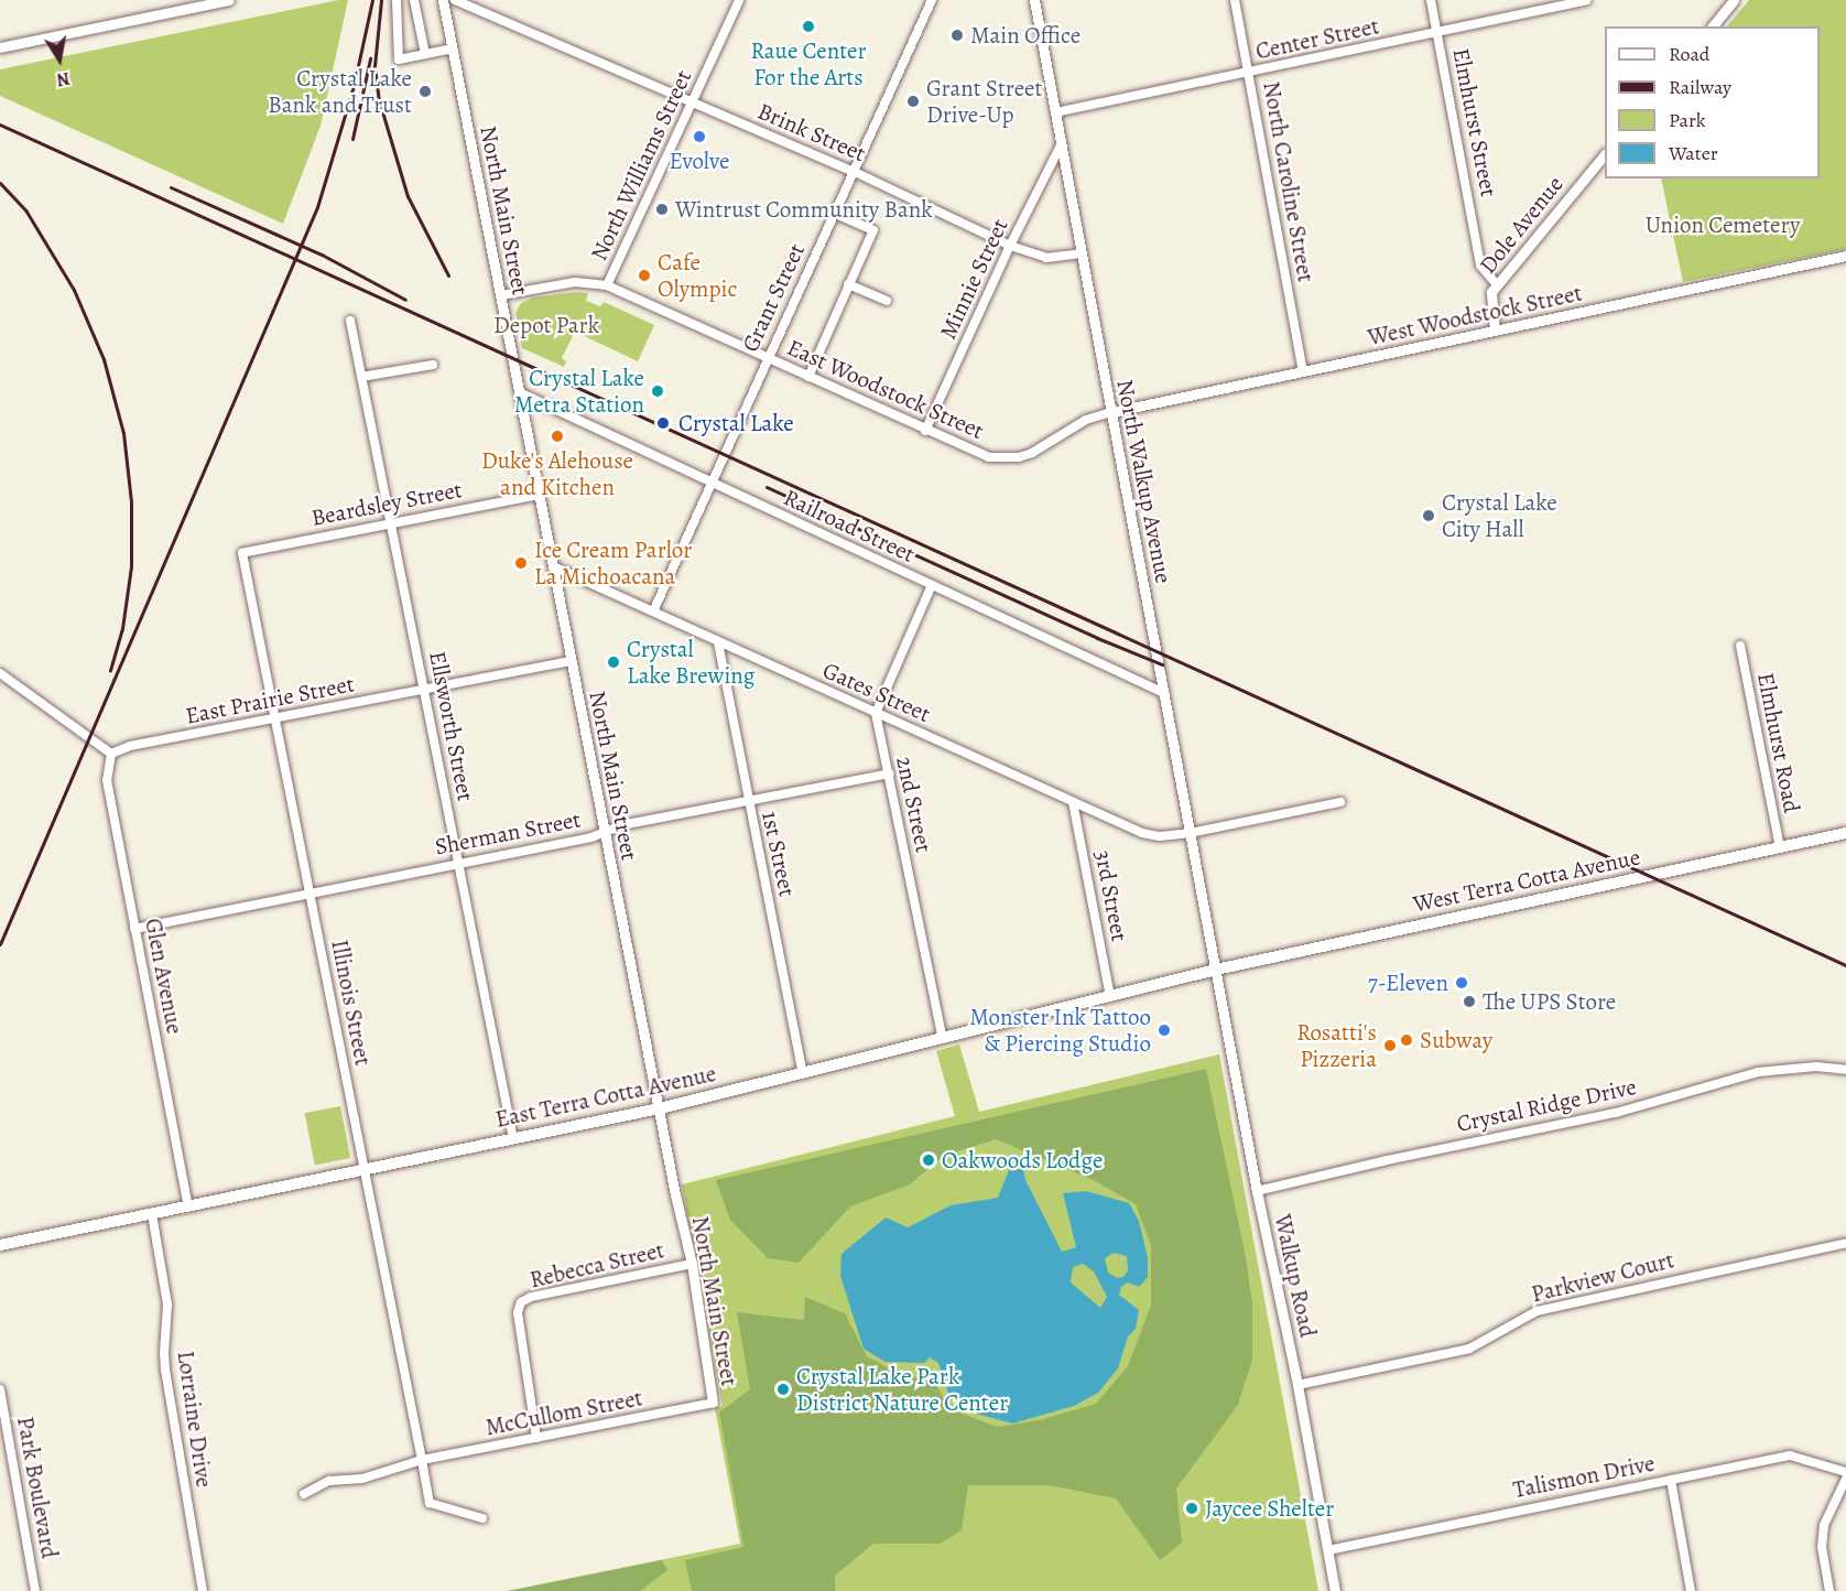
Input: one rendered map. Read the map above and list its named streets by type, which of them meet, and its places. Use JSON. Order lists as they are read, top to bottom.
{
  "streets": {
    "main road": ["West Terra Cotta Avenue", "East Terra Cotta Avenue"],
    "street": [
      "Center Street",
      "Elmhurst Street",
      "Brink Street",
      "North Williams Street",
      "North Caroline Street",
      "North Main Street",
      "Dole Avenue",
      "Minnie Street",
      "Grant Street",
      "West Woodstock Street",
      "East Woodstock Street",
      "North Walkup Avenue",
      "Beardsley Street",
      "Railroad Street",
      "Gates Street",
      "East Prairie Street",
      "Ellsworth Street",
      "Elmhurst Road",
      "2nd Street",
      "Sherman Street",
      "1st Street",
      "3rd Street",
      "Glen Avenue",
      "Illinois Street",
      "Crystal Ridge Drive",
      "Rebecca Street",
      "Walkup Road",
      "Parkview Court",
      "McCullom Street",
      "Lorraine Drive",
      "Talismon Drive",
      "Park Boulevard"
    ]
  },
  "crossings": [
    ["Center Street", "Elmhurst Street"],
    ["Center Street", "North Caroline Street"],
    ["Center Street", "North Walkup Avenue"],
    ["Elmhurst Street", "Dole Avenue"],
    ["Brink Street", "North Williams Street"],
    ["Brink Street", "Minnie Street"],
    ["Brink Street", "Grant Street"],
    ["Brink Street", "North Walkup Avenue"],
    ["North Williams Street", "North Main Street"],
    ["North Williams Street", "East Woodstock Street"],
    ["North Caroline Street", "West Woodstock Street"],
    ["North Main Street", "Beardsley Street"],
    ["North Main Street", "Railroad Street"],
    ["North Main Street", "Gates Street"],
    ["North Main Street", "East Prairie Street"],
    ["North Main Street", "Sherman Street"],
    ["North Main Street", "East Terra Cotta Avenue"],
    ["North Main Street", "Rebecca Street"],
    ["North Main Street", "McCullom Street"],
    ["Dole Avenue", "West Woodstock Street"],
    ["Minnie Street", "East Woodstock Street"],
    ["Minnie Street", "North Walkup Avenue"],
    ["Grant Street", "East Woodstock Street"],
    ["Grant Street", "Railroad Street"],
    ["Grant Street", "Gates Street"],
    ["West Woodstock Street", "East Woodstock Street"],
    ["West Woodstock Street", "North Walkup Avenue"],
    ["East Woodstock Street", "North Walkup Avenue"],
    ["North Walkup Avenue", "Railroad Street"],
    ["North Walkup Avenue", "Gates Street"],
    ["North Walkup Avenue", "West Terra Cotta Avenue"],
    ["North Walkup Avenue", "East Terra Cotta Avenue"],
    ["North Walkup Avenue", "Walkup Road"],
    ["Beardsley Street", "Ellsworth Street"],
    ["Beardsley Street", "Illinois Street"],
    ["Gates Street", "2nd Street"],
    ["Gates Street", "1st Street"],
    ["Gates Street", "3rd Street"],
    ["East Prairie Street", "Ellsworth Street"],
    ["East Prairie Street", "Glen Avenue"],
    ["East Prairie Street", "Illinois Street"],
    ["Ellsworth Street", "Sherman Street"],
    ["Ellsworth Street", "East Terra Cotta Avenue"],
    ["Elmhurst Road", "West Terra Cotta Avenue"],
    ["2nd Street", "Sherman Street"],
    ["2nd Street", "East Terra Cotta Avenue"],
    ["Sherman Street", "1st Street"],
    ["Sherman Street", "Glen Avenue"],
    ["Sherman Street", "Illinois Street"],
    ["1st Street", "East Terra Cotta Avenue"],
    ["West Terra Cotta Avenue", "East Terra Cotta Avenue"],
    ["West Terra Cotta Avenue", "Walkup Road"],
    ["3rd Street", "East Terra Cotta Avenue"],
    ["Glen Avenue", "East Terra Cotta Avenue"],
    ["Illinois Street", "East Terra Cotta Avenue"],
    ["Illinois Street", "McCullom Street"],
    ["East Terra Cotta Avenue", "Walkup Road"],
    ["East Terra Cotta Avenue", "Lorraine Drive"],
    ["Crystal Ridge Drive", "Walkup Road"],
    ["Rebecca Street", "McCullom Street"],
    ["Walkup Road", "Parkview Court"],
    ["Walkup Road", "Talismon Drive"]
  ],
  "parks": ["Union Cemetery", "Depot Park"],
  "places": [
    "Raue Center For the Arts",
    "Main Office",
    "Crystal Lake Bank and Trust",
    "Grant Street Drive-Up",
    "Evolve",
    "Wintrust Community Bank",
    "Cafe Olympic",
    "Crystal Lake Metra Station",
    "Crystal Lake",
    "Duke's Alehouse and Kitchen",
    "Crystal Lake City Hall",
    "Ice Cream Parlor La Michoacana",
    "Crystal Lake Brewing",
    "7-Eleven",
    "The UPS Store",
    "Monster Ink Tattoo & Piercing Studio",
    "Subway",
    "Rosatti's Pizzeria",
    "Oakwoods Lodge",
    "Crystal Lake Park District Nature Center",
    "Jaycee Shelter"
  ],
  "legend": [
    "Road",
    "Railway",
    "Park",
    "Water"
  ],
  "north": "bottom"
}
